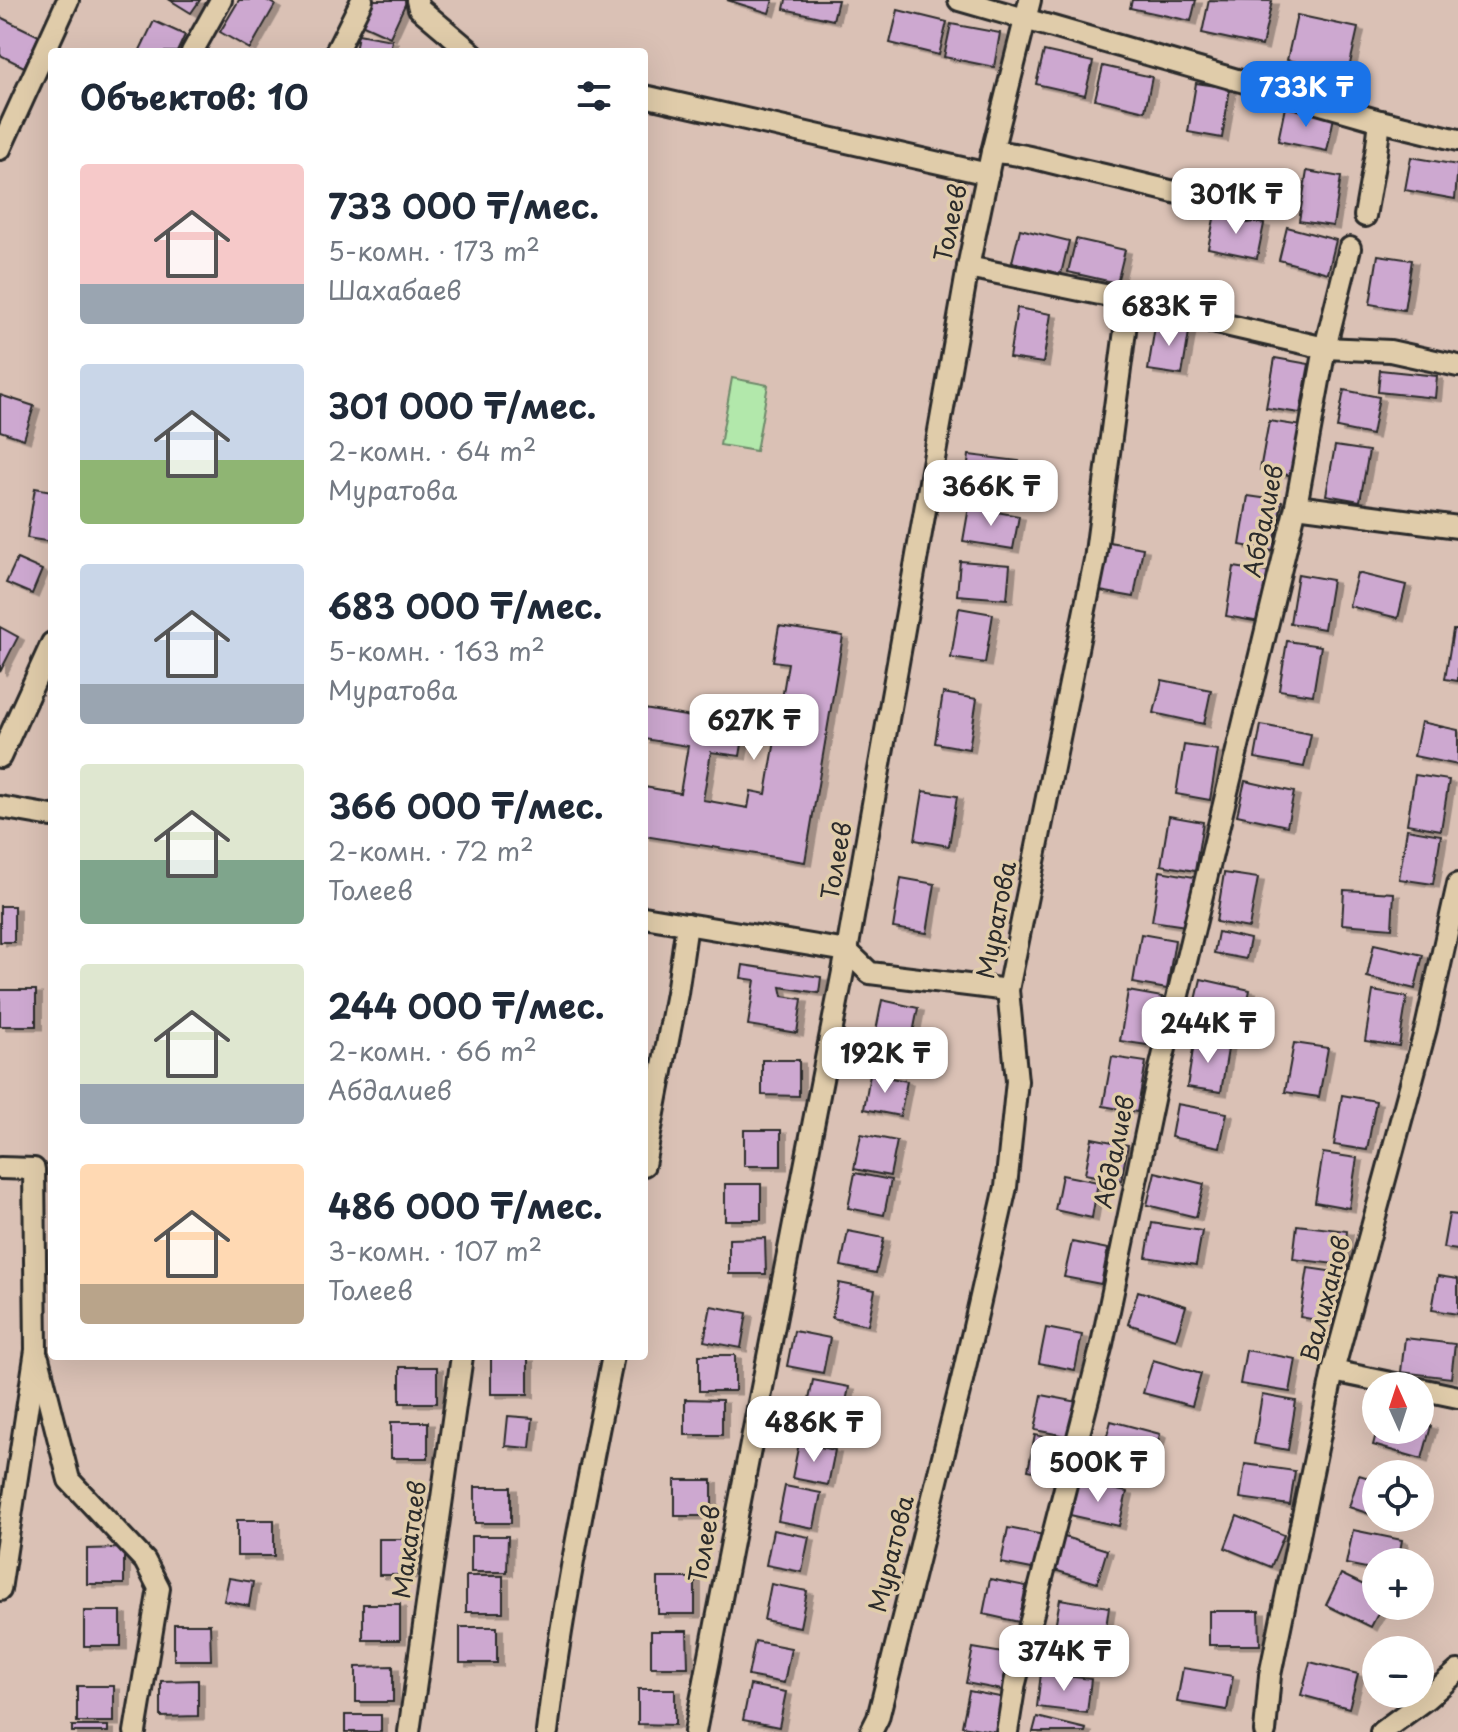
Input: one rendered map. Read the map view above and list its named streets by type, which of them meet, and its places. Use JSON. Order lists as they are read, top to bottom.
{
  "streets": {
    "street": [
      "Толеев",
      "Абдалиев",
      "Муратова",
      "Валиханов",
      "Макатаев"
    ]
  },
  "north": "top",
  "page": {
    "heading": "Объектов: 10",
    "price": [
      "733K ₸",
      "301K ₸",
      "683K ₸",
      "366K ₸",
      "627K ₸",
      "244K ₸",
      "192K ₸",
      "486K ₸",
      "500K ₸",
      "374K ₸"
    ],
    "list": [
      {
        "name": "733 000 ₸/мес.",
        "note": "5-комн. · 173 m² · Шахабаев"
      },
      {
        "name": "301 000 ₸/мес.",
        "note": "2-комн. · 64 m² · Муратова"
      },
      {
        "name": "683 000 ₸/мес.",
        "note": "5-комн. · 163 m² · Муратова"
      },
      {
        "name": "366 000 ₸/мес.",
        "note": "2-комн. · 72 m² · Толеев"
      },
      {
        "name": "244 000 ₸/мес.",
        "note": "2-комн. · 66 m² · Абдалиев"
      },
      {
        "name": "486 000 ₸/мес.",
        "note": "3-комн. · 107 m² · Толеев"
      }
    ],
    "map_buttons": ["+", "−"]
  }
}
